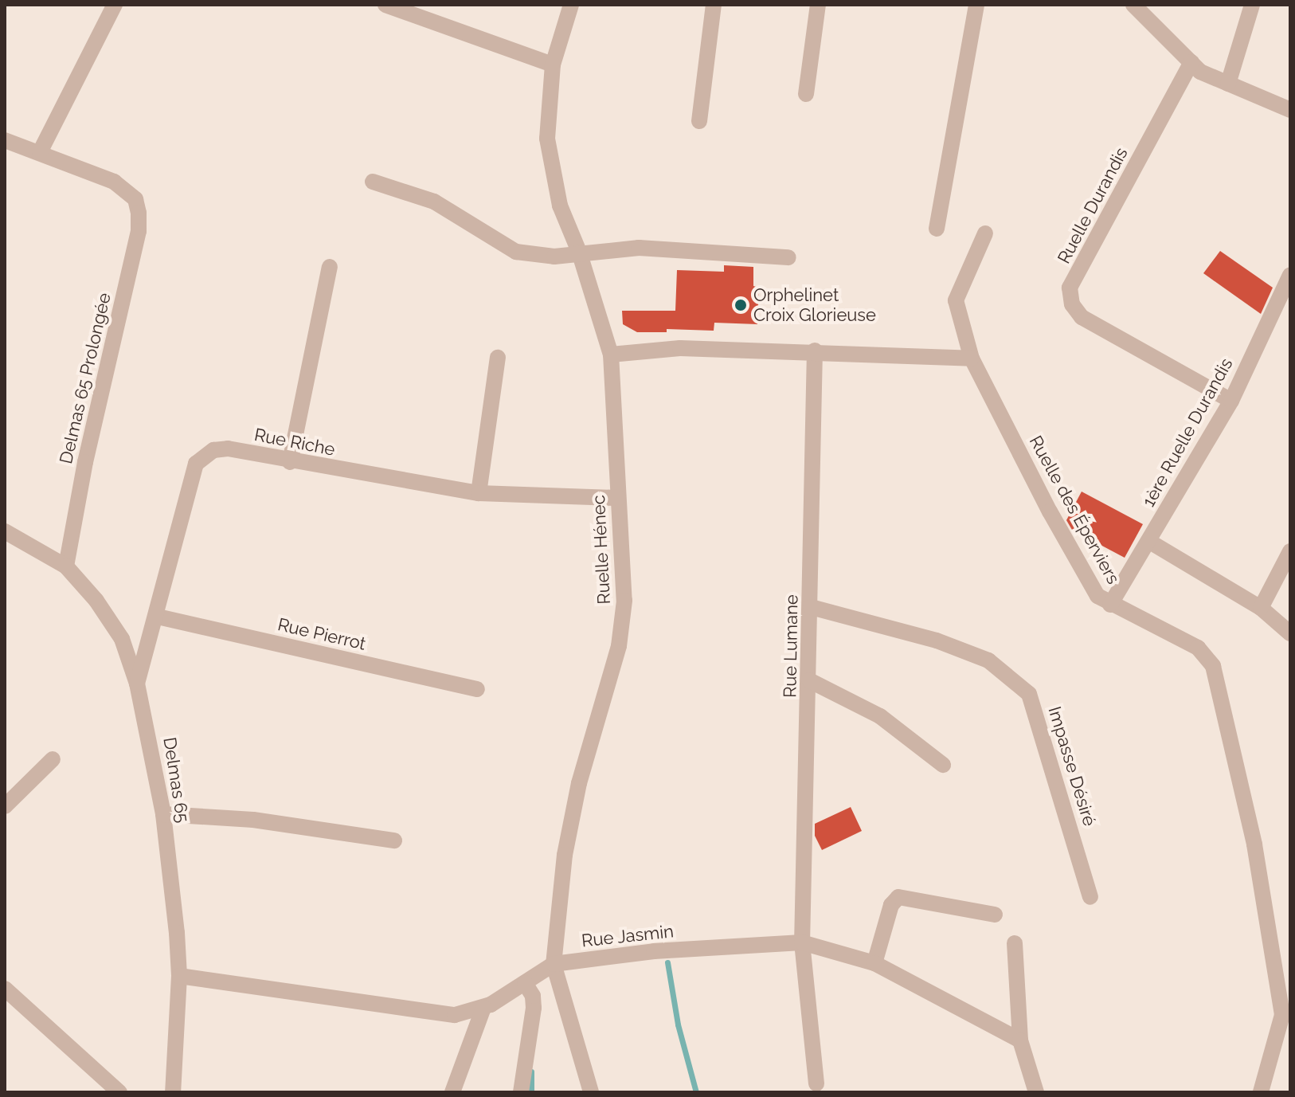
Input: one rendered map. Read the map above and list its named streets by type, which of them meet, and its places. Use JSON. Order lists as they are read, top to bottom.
{
  "streets": {
    "street": [
      "Ruelle Durandis",
      "Delmas 65 Prolongée",
      "1ère Ruelle Durandis",
      "Rue Riche",
      "Ruelle des Éperviers",
      "Ruelle Hénec",
      "Rue Pierrot",
      "Rue Lumane",
      "Impasse Désiré",
      "Delmas 65",
      "Rue Jasmin"
    ]
  },
  "crossings": [
    ["Ruelle Durandis", "1ère Ruelle Durandis"],
    ["Delmas 65 Prolongée", "Delmas 65"],
    ["1ère Ruelle Durandis", "Ruelle des Éperviers"],
    ["Rue Riche", "Ruelle Hénec"],
    ["Rue Riche", "Rue Pierrot"],
    ["Rue Riche", "Delmas 65"],
    ["Ruelle Hénec", "Rue Jasmin"],
    ["Rue Lumane", "Impasse Désiré"],
    ["Rue Lumane", "Rue Jasmin"],
    ["Delmas 65", "Rue Jasmin"]
  ],
  "places": ["Orphelinet Croix Glorieuse"]
}
